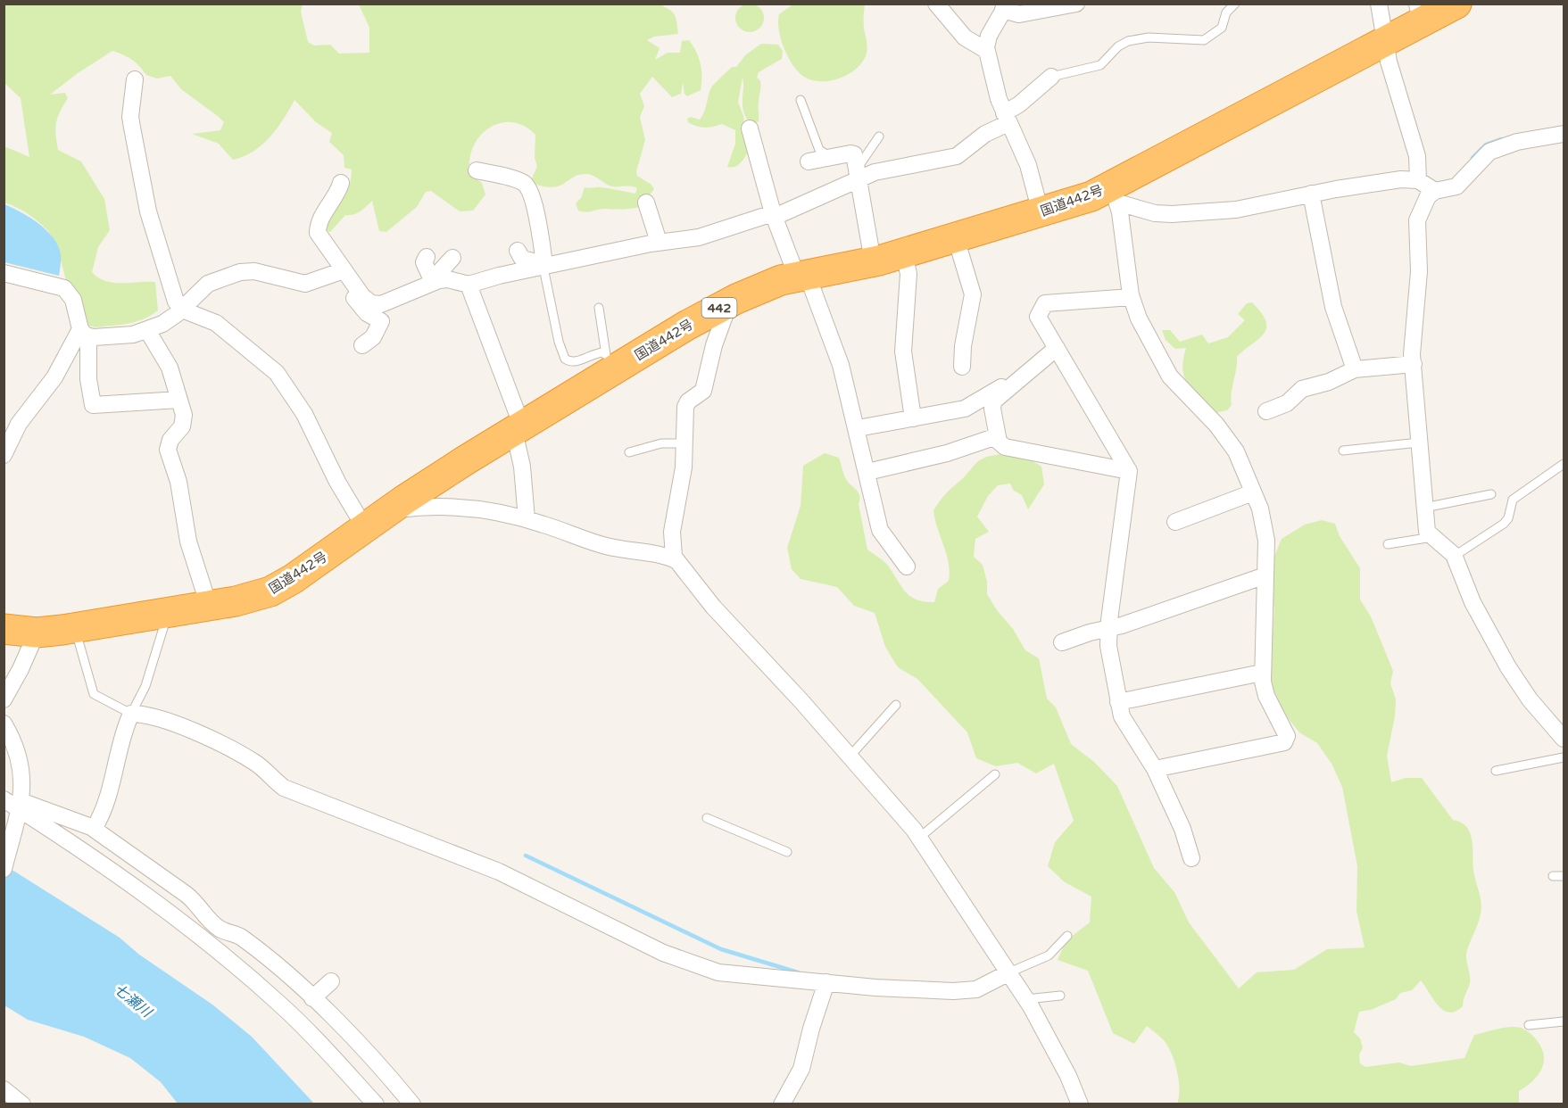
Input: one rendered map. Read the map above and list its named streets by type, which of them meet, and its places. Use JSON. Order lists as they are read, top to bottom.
{
  "streets": {
    "highway": ["国道442号", "442"]
  },
  "water": ["七瀬川"]
}
